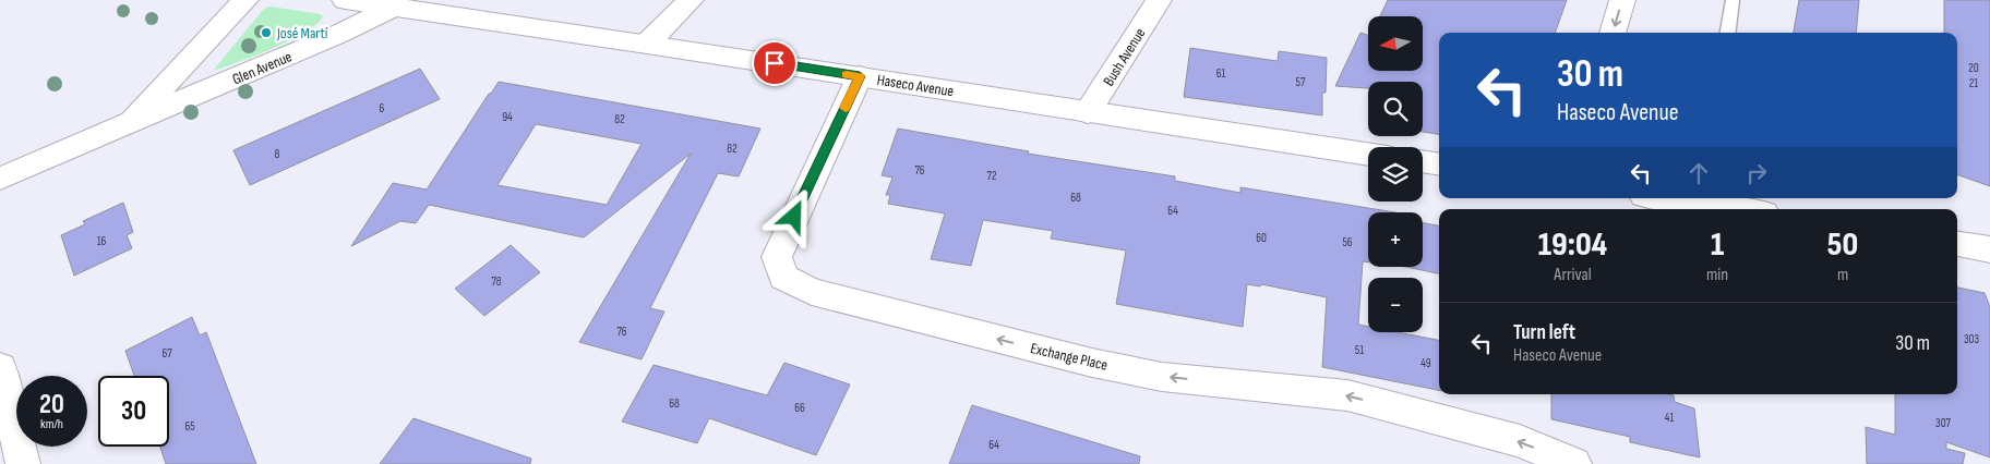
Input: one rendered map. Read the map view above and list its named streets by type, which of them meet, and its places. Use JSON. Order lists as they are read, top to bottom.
{
  "streets": {
    "street": [
      "Bush Avenue",
      "Glen Avenue",
      "Haseco Avenue",
      "Exchange Place"
    ]
  },
  "crossings": [
    ["Bush Avenue", "Haseco Avenue"],
    ["Glen Avenue", "Haseco Avenue"],
    ["Haseco Avenue", "Exchange Place"]
  ],
  "places": ["José Martí"],
  "house_numbers": [
    "20",
    "61",
    "57",
    "21",
    "6",
    "94",
    "82",
    "82",
    "8",
    "76",
    "72",
    "68",
    "64",
    "60",
    "16",
    "56",
    "78",
    "76",
    "303",
    "51",
    "67",
    "49",
    "68",
    "66",
    "41",
    "307",
    "65",
    "64"
  ],
  "north": "left",
  "page": {
    "map_buttons": ["+", "−"],
    "turn": ["30 m", "Haseco Avenue"],
    "eta": [
      "19:04",
      "Arrival",
      "1",
      "min",
      "50",
      "m"
    ],
    "list": [
      {
        "name": "Turn left",
        "note": "Haseco Avenue",
        "value": "30 m"
      }
    ],
    "speed": "20 km/h",
    "limit": "30"
  }
}
